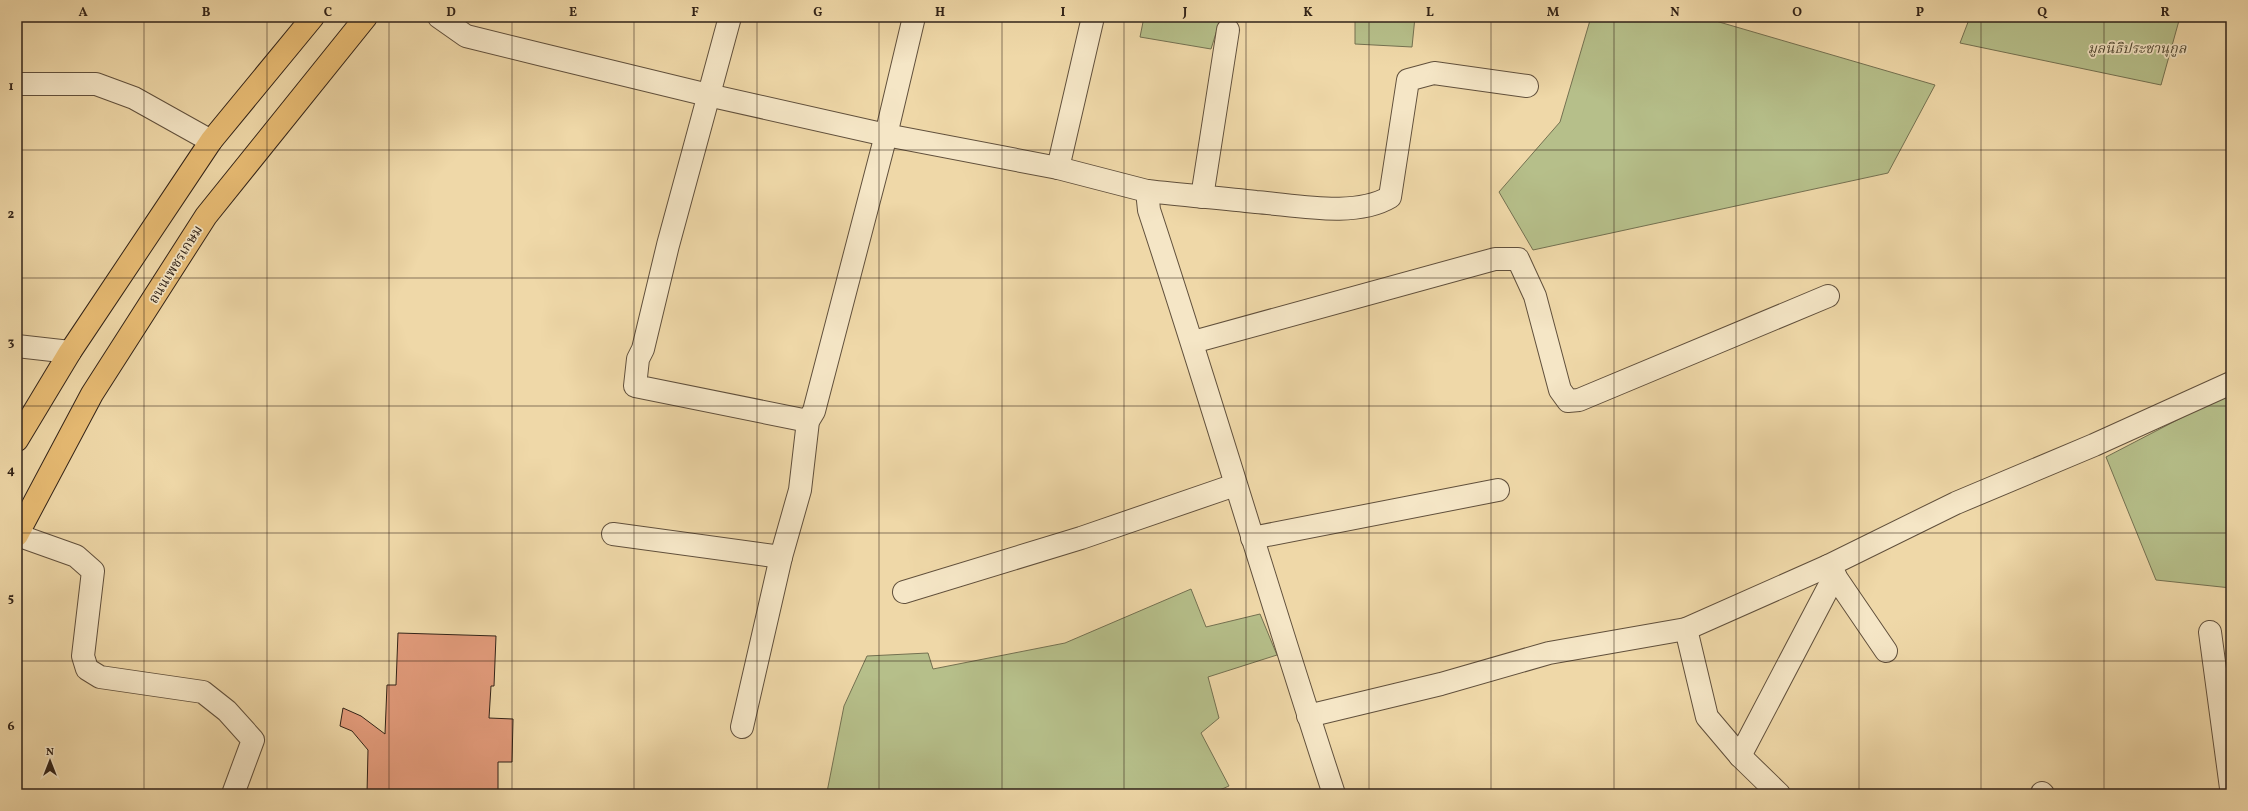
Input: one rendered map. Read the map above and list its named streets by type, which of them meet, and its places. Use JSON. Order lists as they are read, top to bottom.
{
  "streets": {
    "highway": ["ถนนเพชรเกษม"]
  },
  "parks": ["มูลนิธิประชานุกูล"],
  "north": "top",
  "grid": {
    "columns": [
      "A",
      "B",
      "C",
      "D",
      "E",
      "F",
      "G",
      "H",
      "I",
      "J",
      "K",
      "L",
      "M",
      "N",
      "O",
      "P",
      "Q",
      "R"
    ],
    "rows": [
      "1",
      "2",
      "3",
      "4",
      "5",
      "6"
    ]
  }
}
